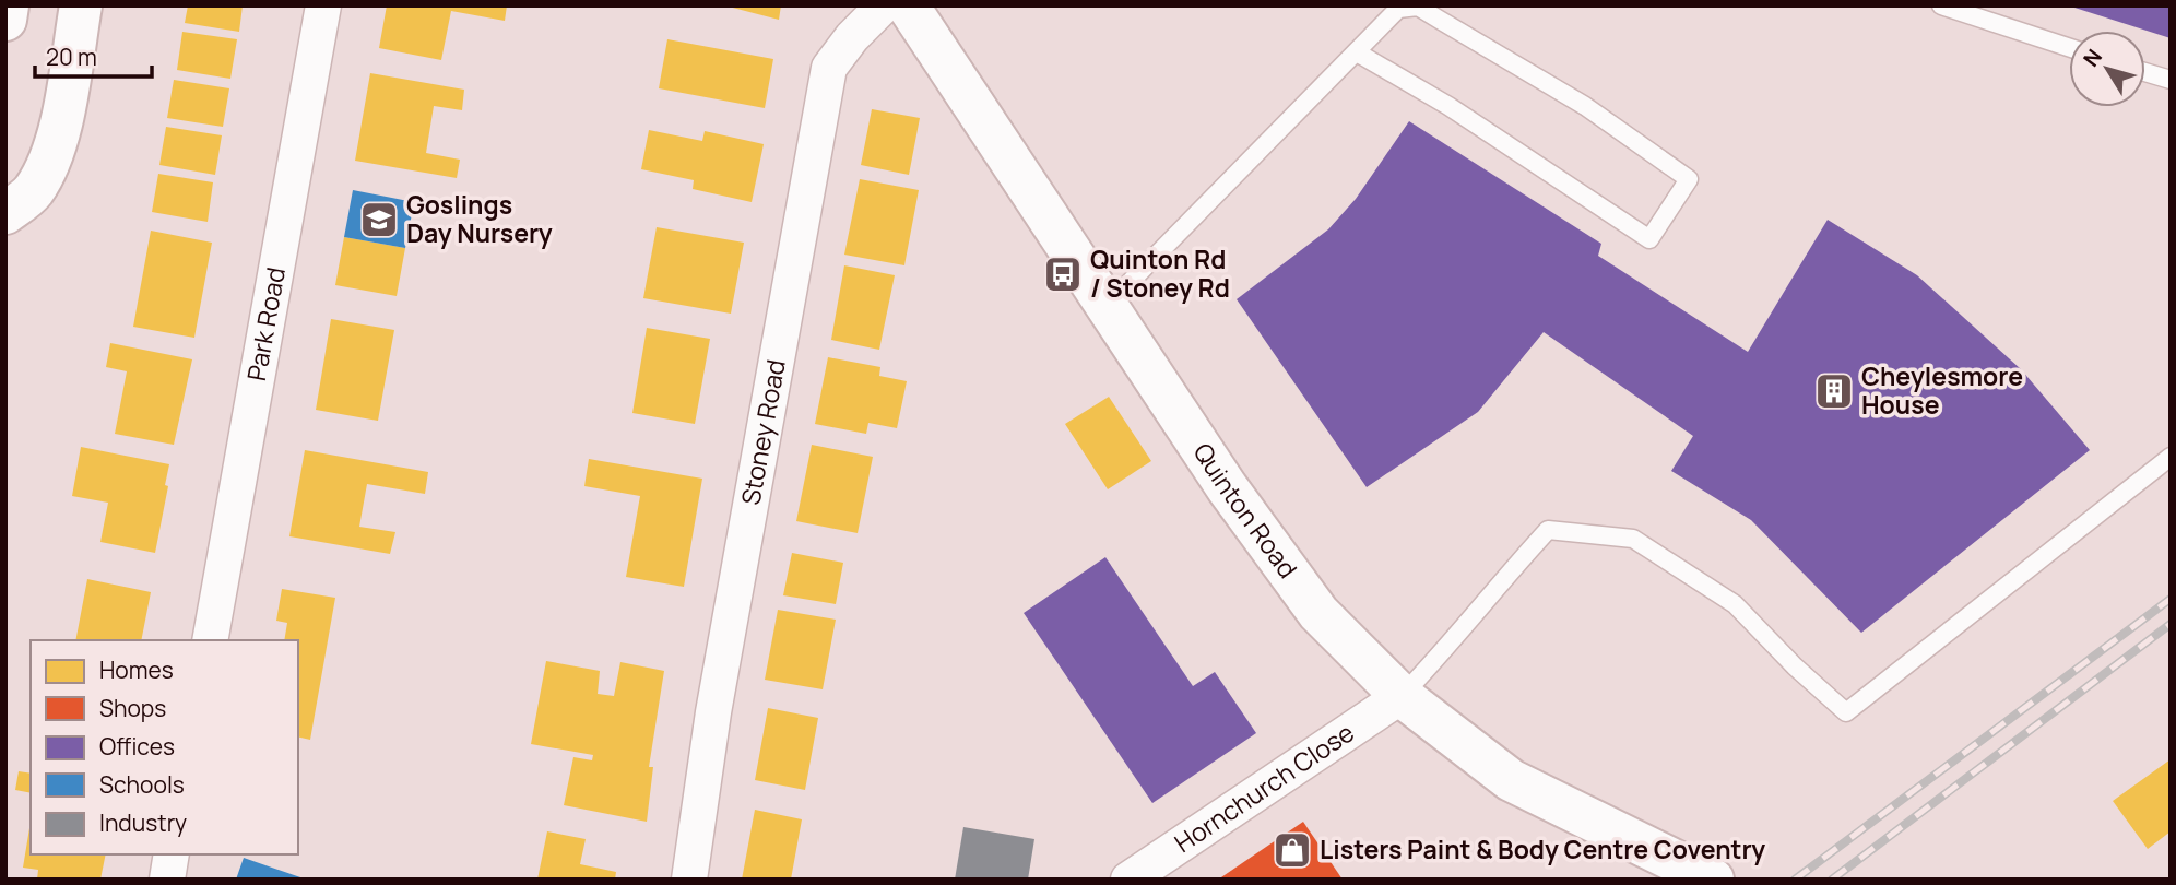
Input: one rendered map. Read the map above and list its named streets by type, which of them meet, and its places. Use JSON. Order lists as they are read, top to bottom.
{
  "streets": {
    "main road": ["Quinton Road"],
    "street": ["Park Road", "Stoney Road", "Hornchurch Close"]
  },
  "crossings": [
    ["Quinton Road", "Hornchurch Close"]
  ],
  "places": {
    "school or university": ["Goslings Day Nursery"],
    "bus stop": ["Quinton Rd / Stoney Rd"],
    "building": ["Cheylesmore House"],
    "shop": ["Listers Paint & Body Centre Coventry"]
  },
  "legend": [
    "Homes",
    "Shops",
    "Offices",
    "Schools",
    "Industry"
  ],
  "scale_bar": "20 m",
  "north": "top left"
}
